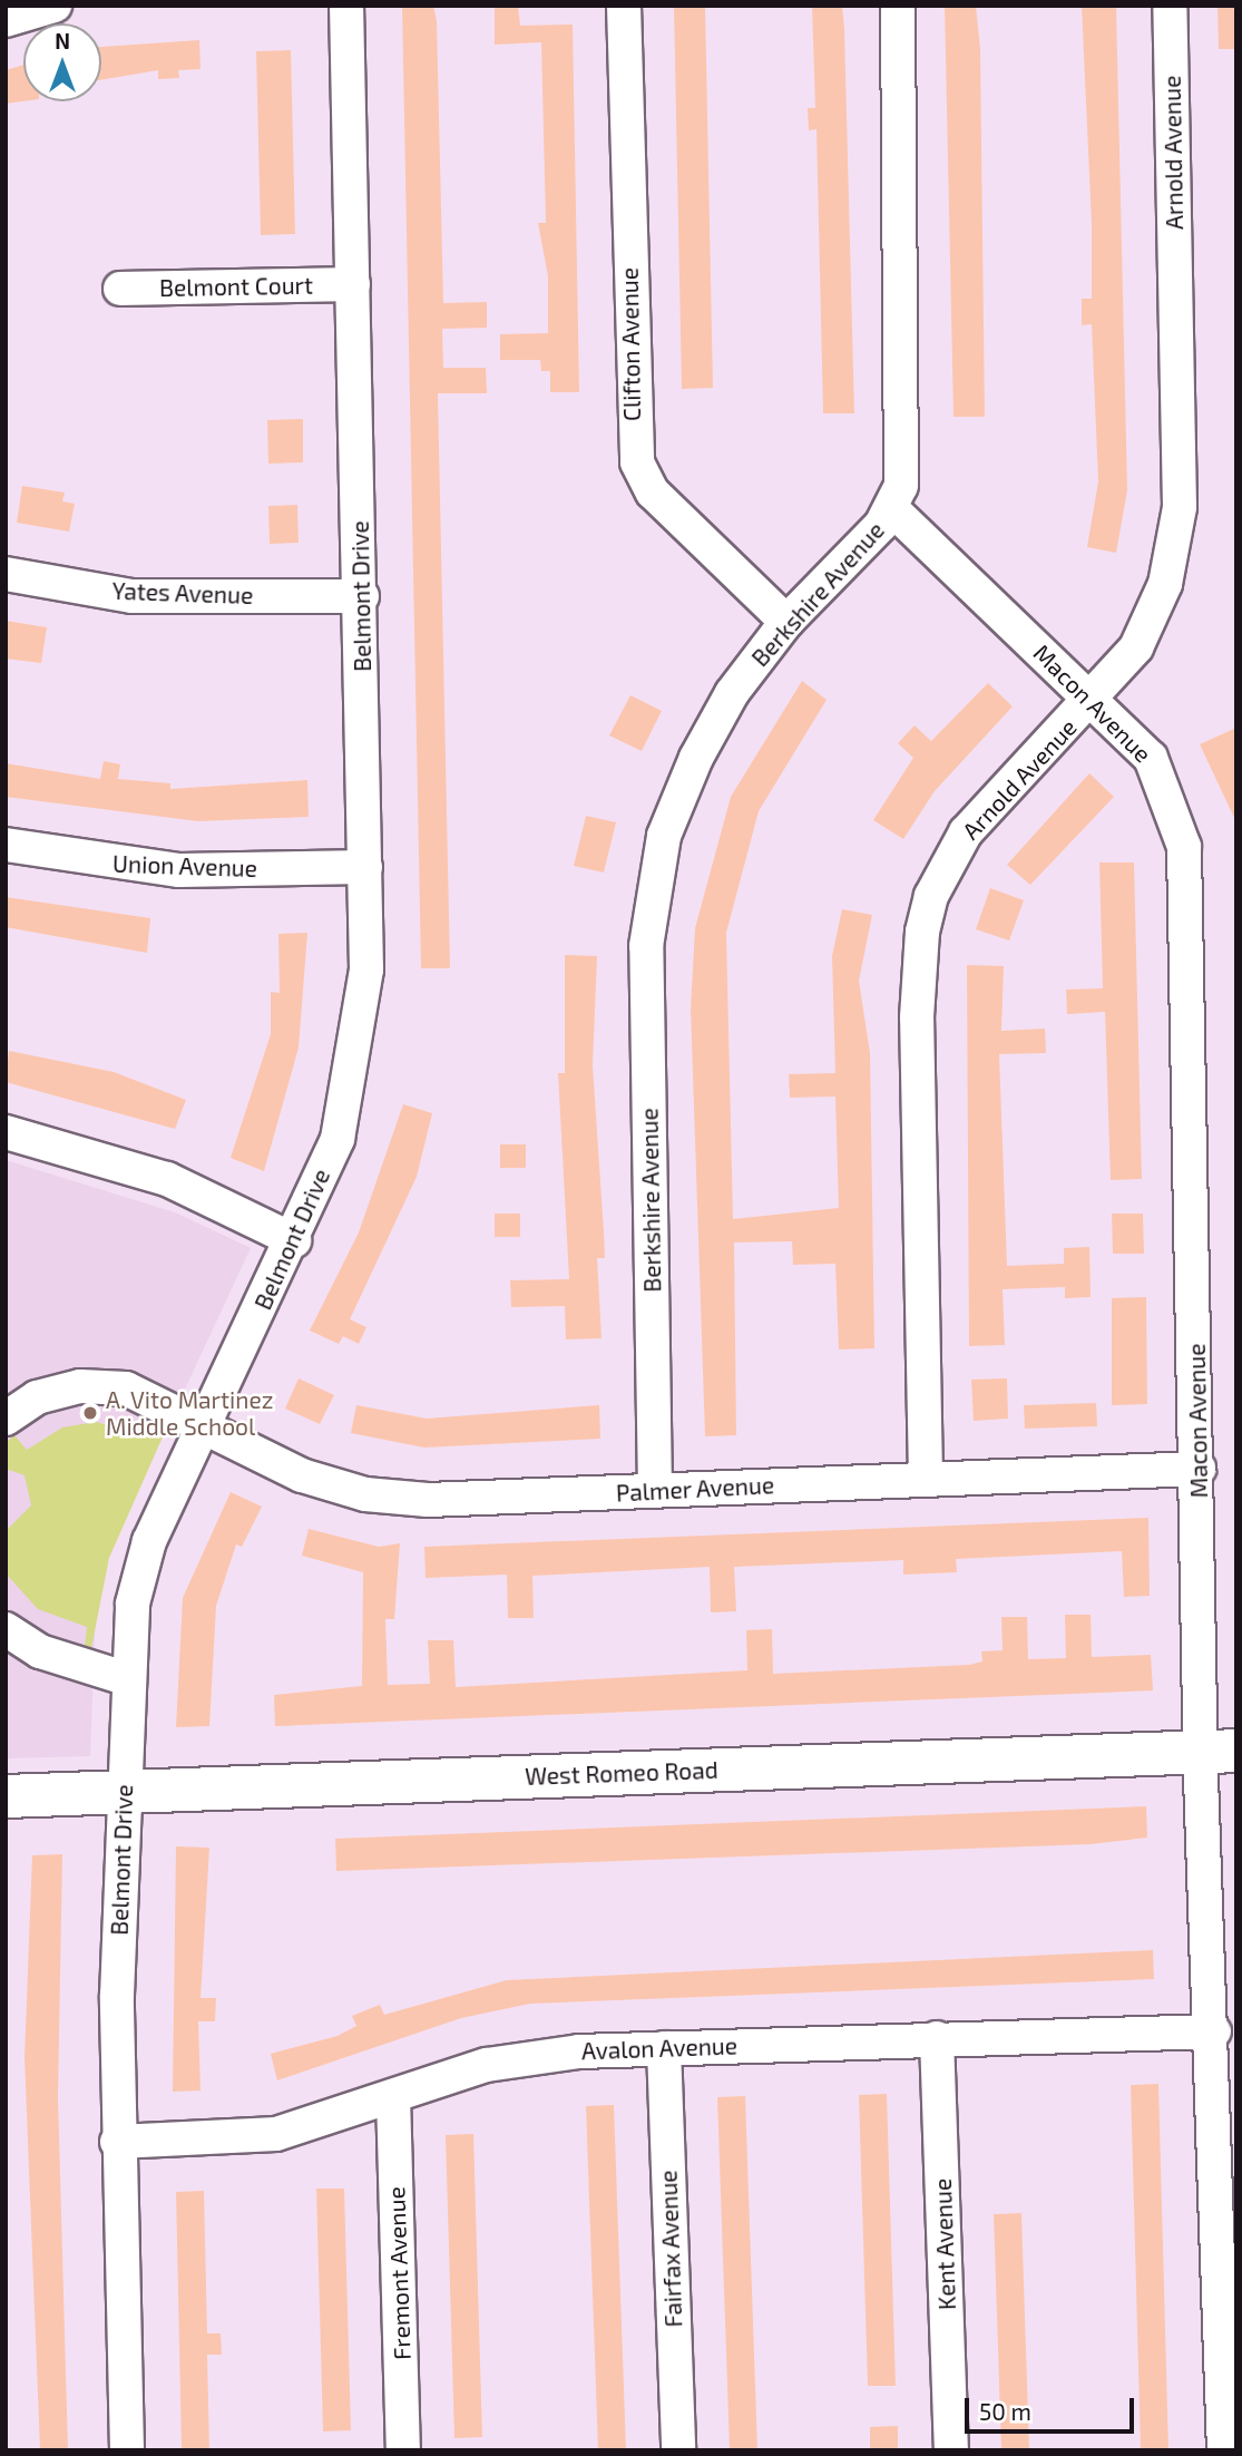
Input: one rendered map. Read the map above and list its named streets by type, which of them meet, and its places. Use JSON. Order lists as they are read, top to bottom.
{
  "streets": {
    "main road": ["West Romeo Road"],
    "street": [
      "Arnold Avenue",
      "Belmont Court",
      "Clifton Avenue",
      "Yates Avenue",
      "Berkshire Avenue",
      "Belmont Drive",
      "Macon Avenue",
      "Union Avenue",
      "Palmer Avenue",
      "Avalon Avenue",
      "Kent Avenue",
      "Fairfax Avenue",
      "Fremont Avenue"
    ]
  },
  "crossings": [
    ["Arnold Avenue", "Macon Avenue"],
    ["Arnold Avenue", "Palmer Avenue"],
    ["Belmont Court", "Belmont Drive"],
    ["Clifton Avenue", "Berkshire Avenue"],
    ["Yates Avenue", "Belmont Drive"],
    ["Berkshire Avenue", "Macon Avenue"],
    ["Berkshire Avenue", "Palmer Avenue"],
    ["Belmont Drive", "Union Avenue"],
    ["Belmont Drive", "Palmer Avenue"],
    ["Belmont Drive", "West Romeo Road"],
    ["Belmont Drive", "Avalon Avenue"],
    ["Macon Avenue", "Palmer Avenue"],
    ["Macon Avenue", "West Romeo Road"],
    ["Macon Avenue", "Avalon Avenue"],
    ["Avalon Avenue", "Kent Avenue"],
    ["Avalon Avenue", "Fairfax Avenue"],
    ["Avalon Avenue", "Fremont Avenue"]
  ],
  "places": ["A. Vito Martinez Middle School"],
  "scale_bar": "50 m",
  "north": "top"
}
